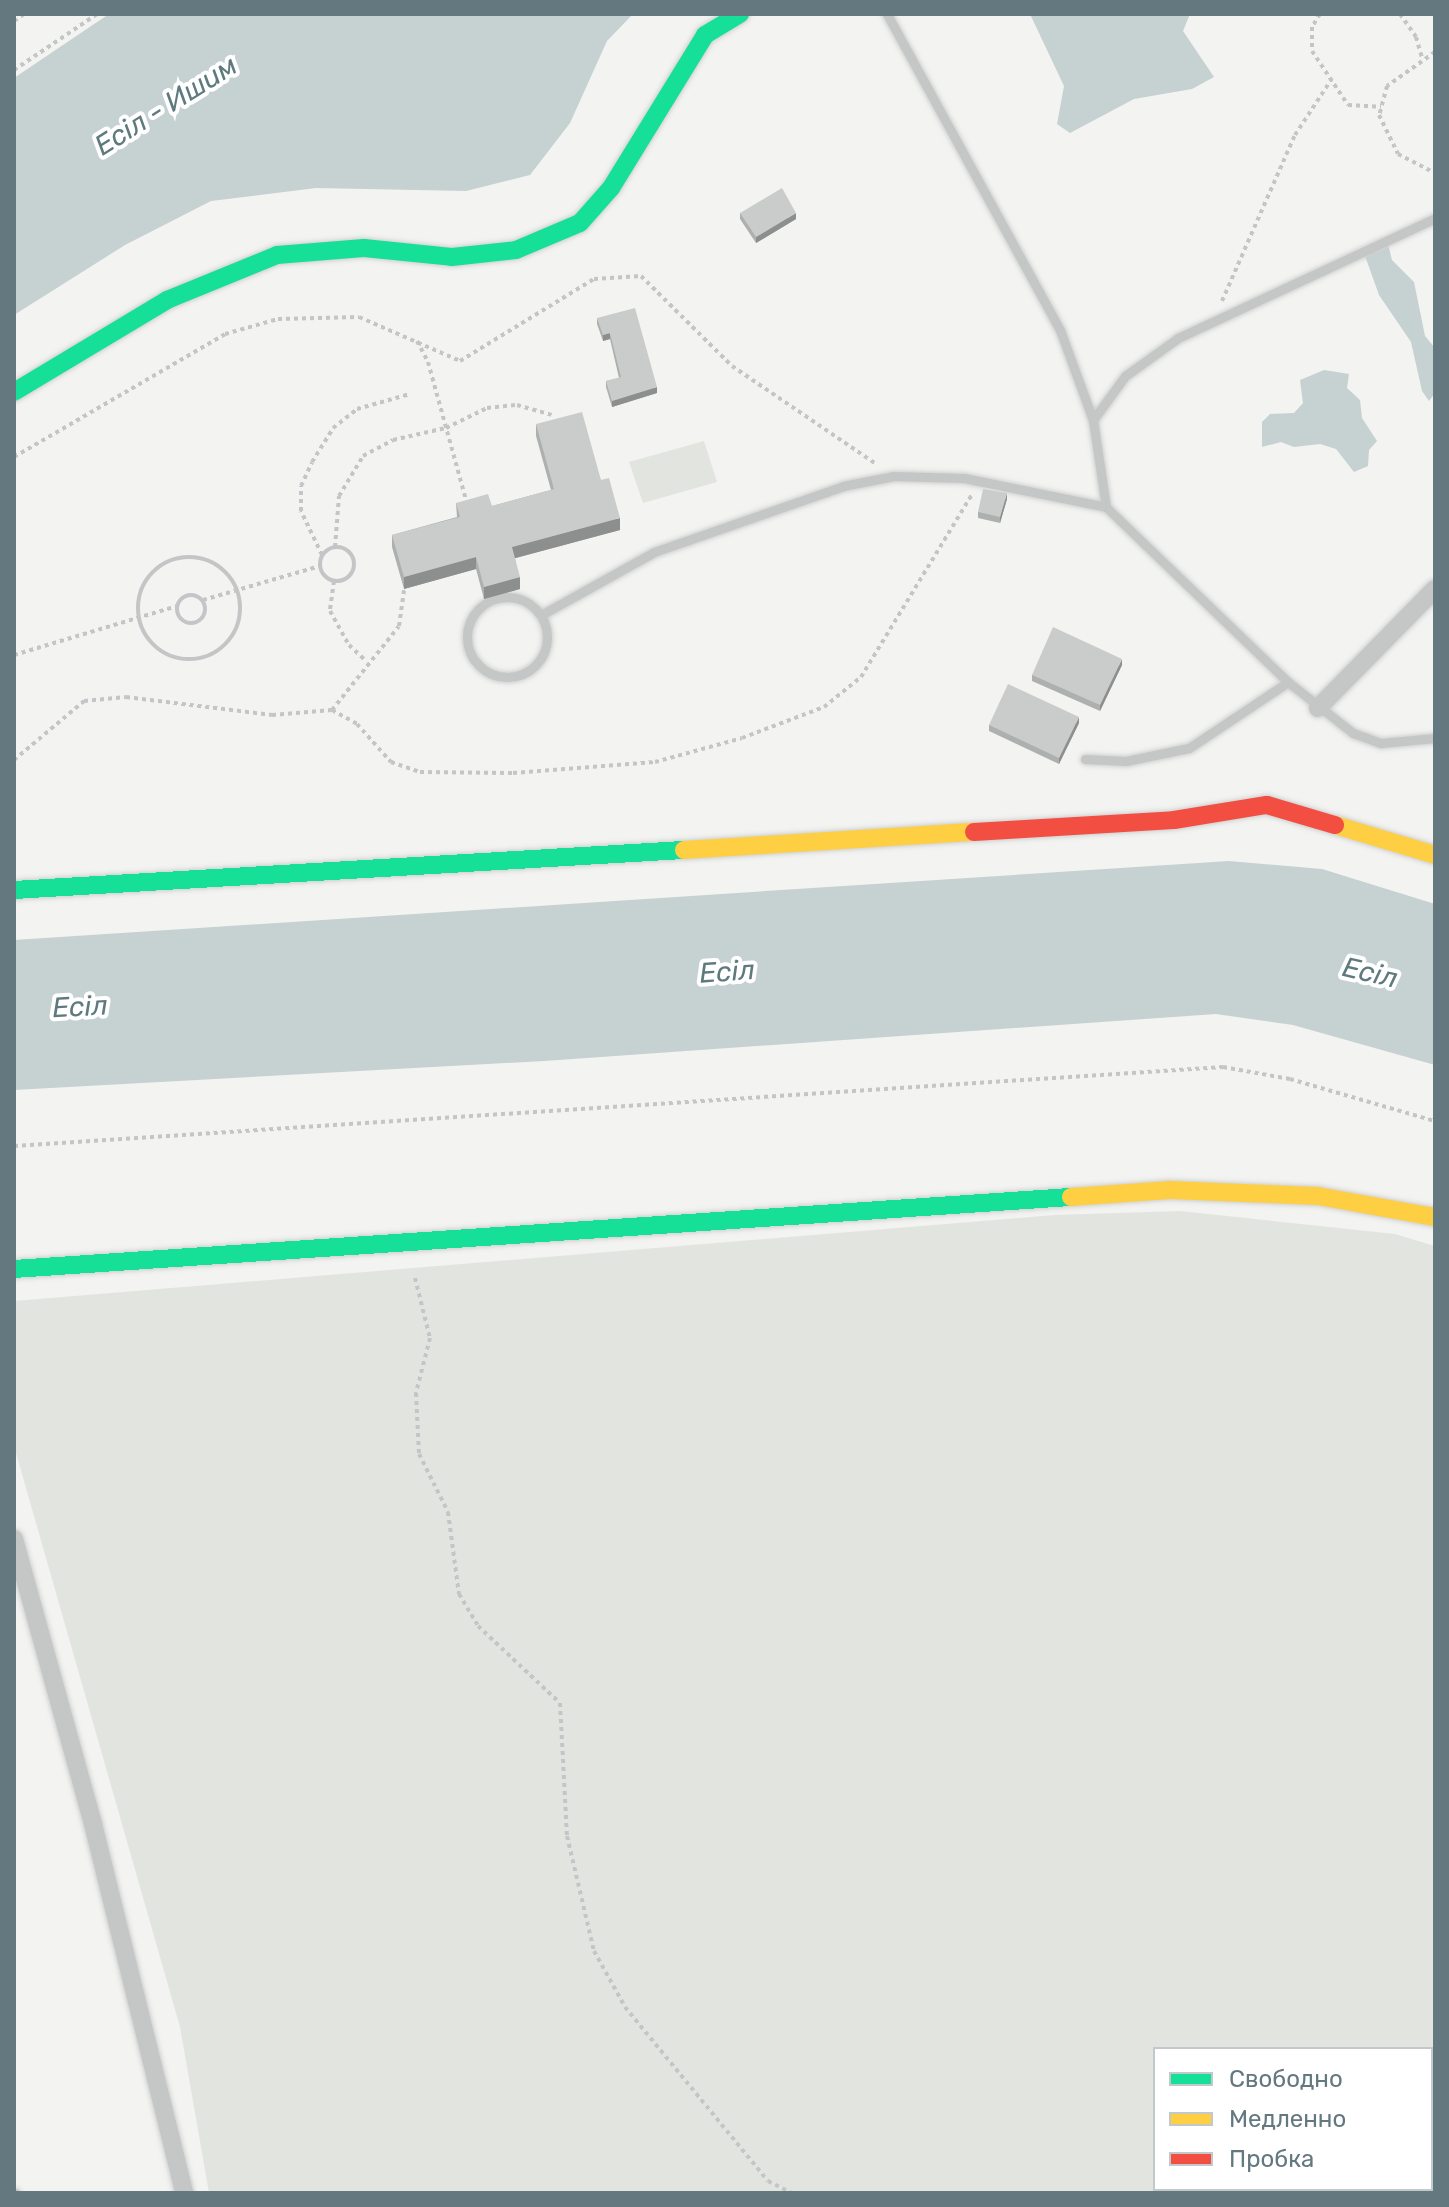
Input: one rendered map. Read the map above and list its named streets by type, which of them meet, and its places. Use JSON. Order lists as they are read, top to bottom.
{
  "water": ["Есіл - Ишим", "Есіл"],
  "legend": ["Свободно", "Медленно", "Пробка"]
}
